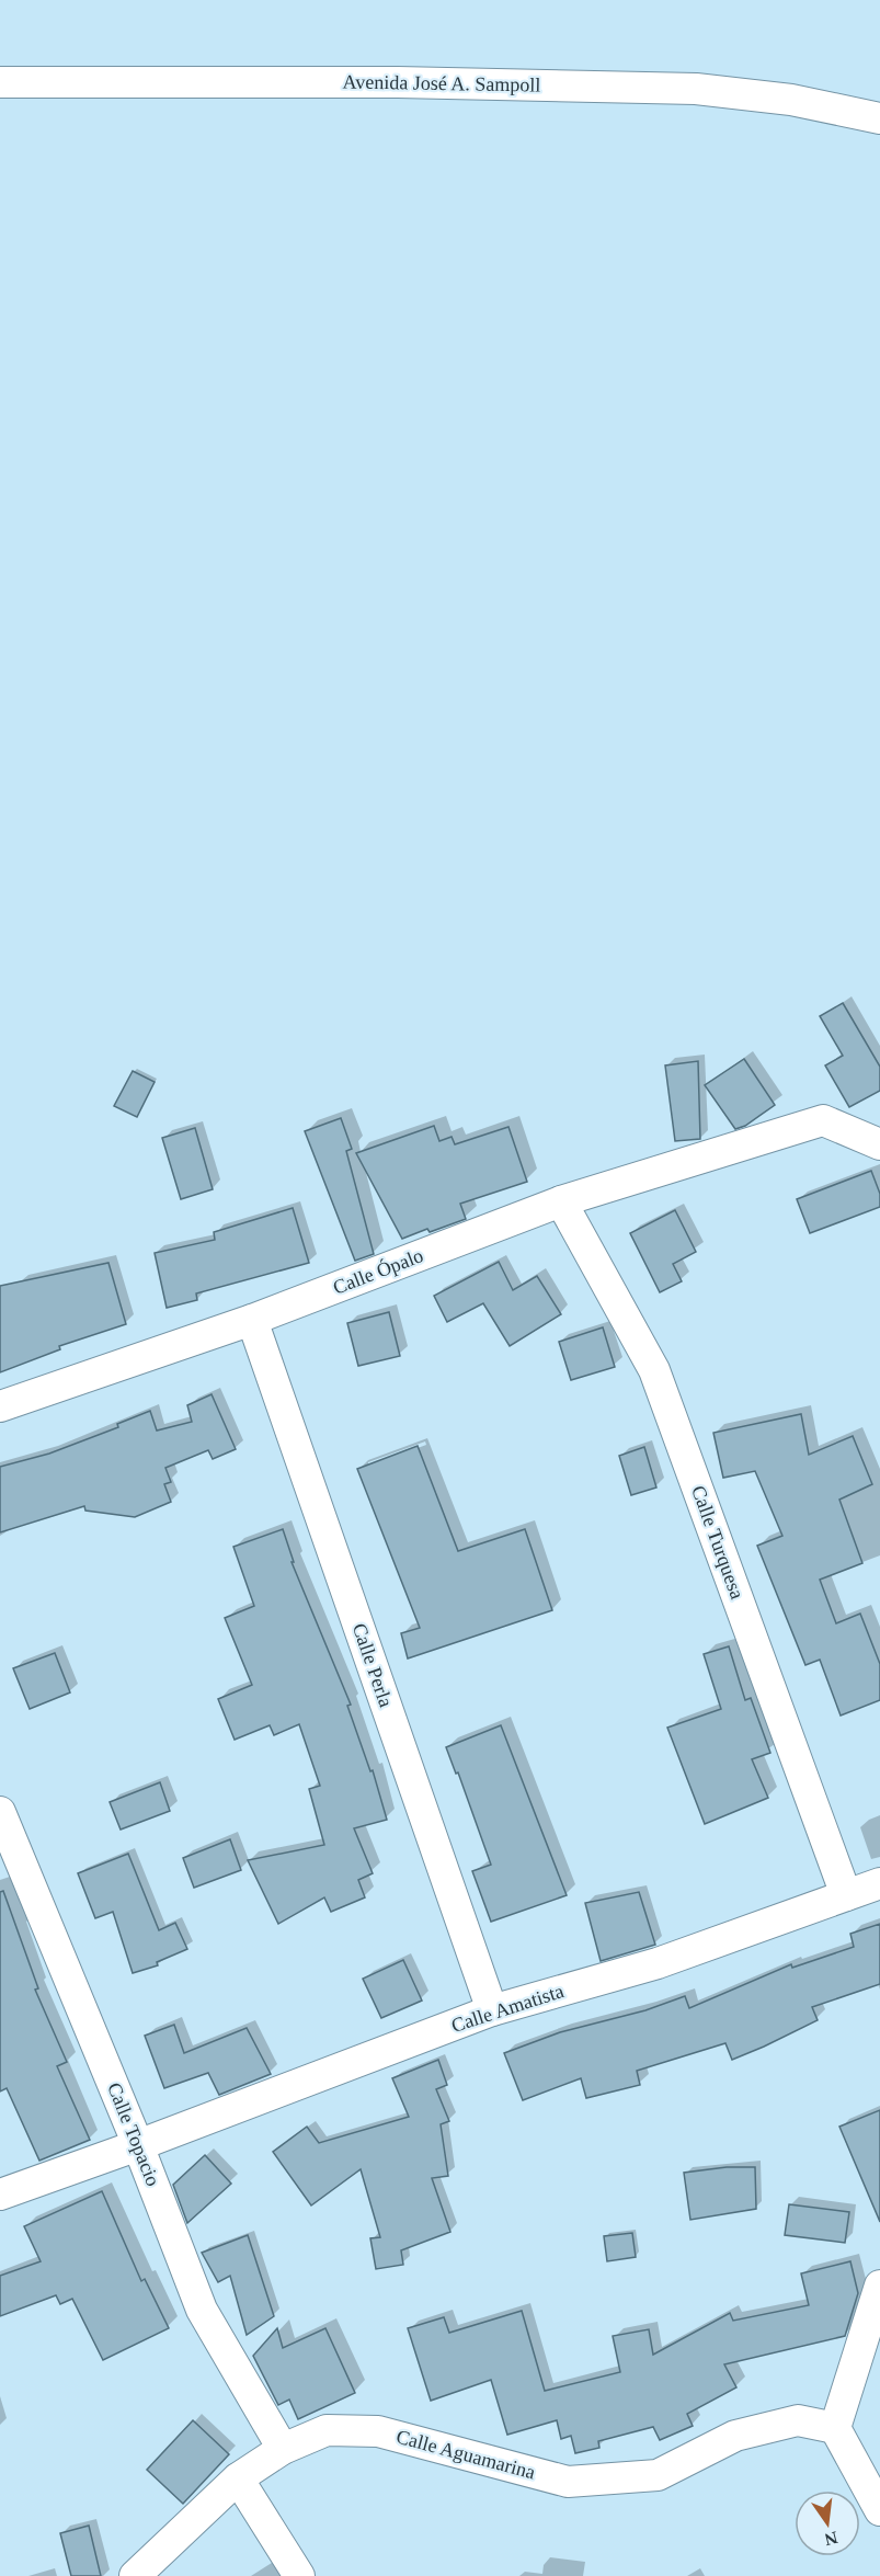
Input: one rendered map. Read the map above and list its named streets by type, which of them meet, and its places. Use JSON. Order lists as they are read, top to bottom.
{
  "streets": {
    "street": [
      "Avenida José A. Sampoll",
      "Calle Ópalo",
      "Calle Turquesa",
      "Calle Perla",
      "Calle Amatista",
      "Calle Topacio",
      "Calle Aguamarina"
    ]
  },
  "crossings": [
    ["Calle Ópalo", "Calle Turquesa"],
    ["Calle Ópalo", "Calle Perla"],
    ["Calle Turquesa", "Calle Amatista"],
    ["Calle Perla", "Calle Amatista"],
    ["Calle Amatista", "Calle Topacio"],
    ["Calle Topacio", "Calle Aguamarina"]
  ],
  "north": "bottom"
}
